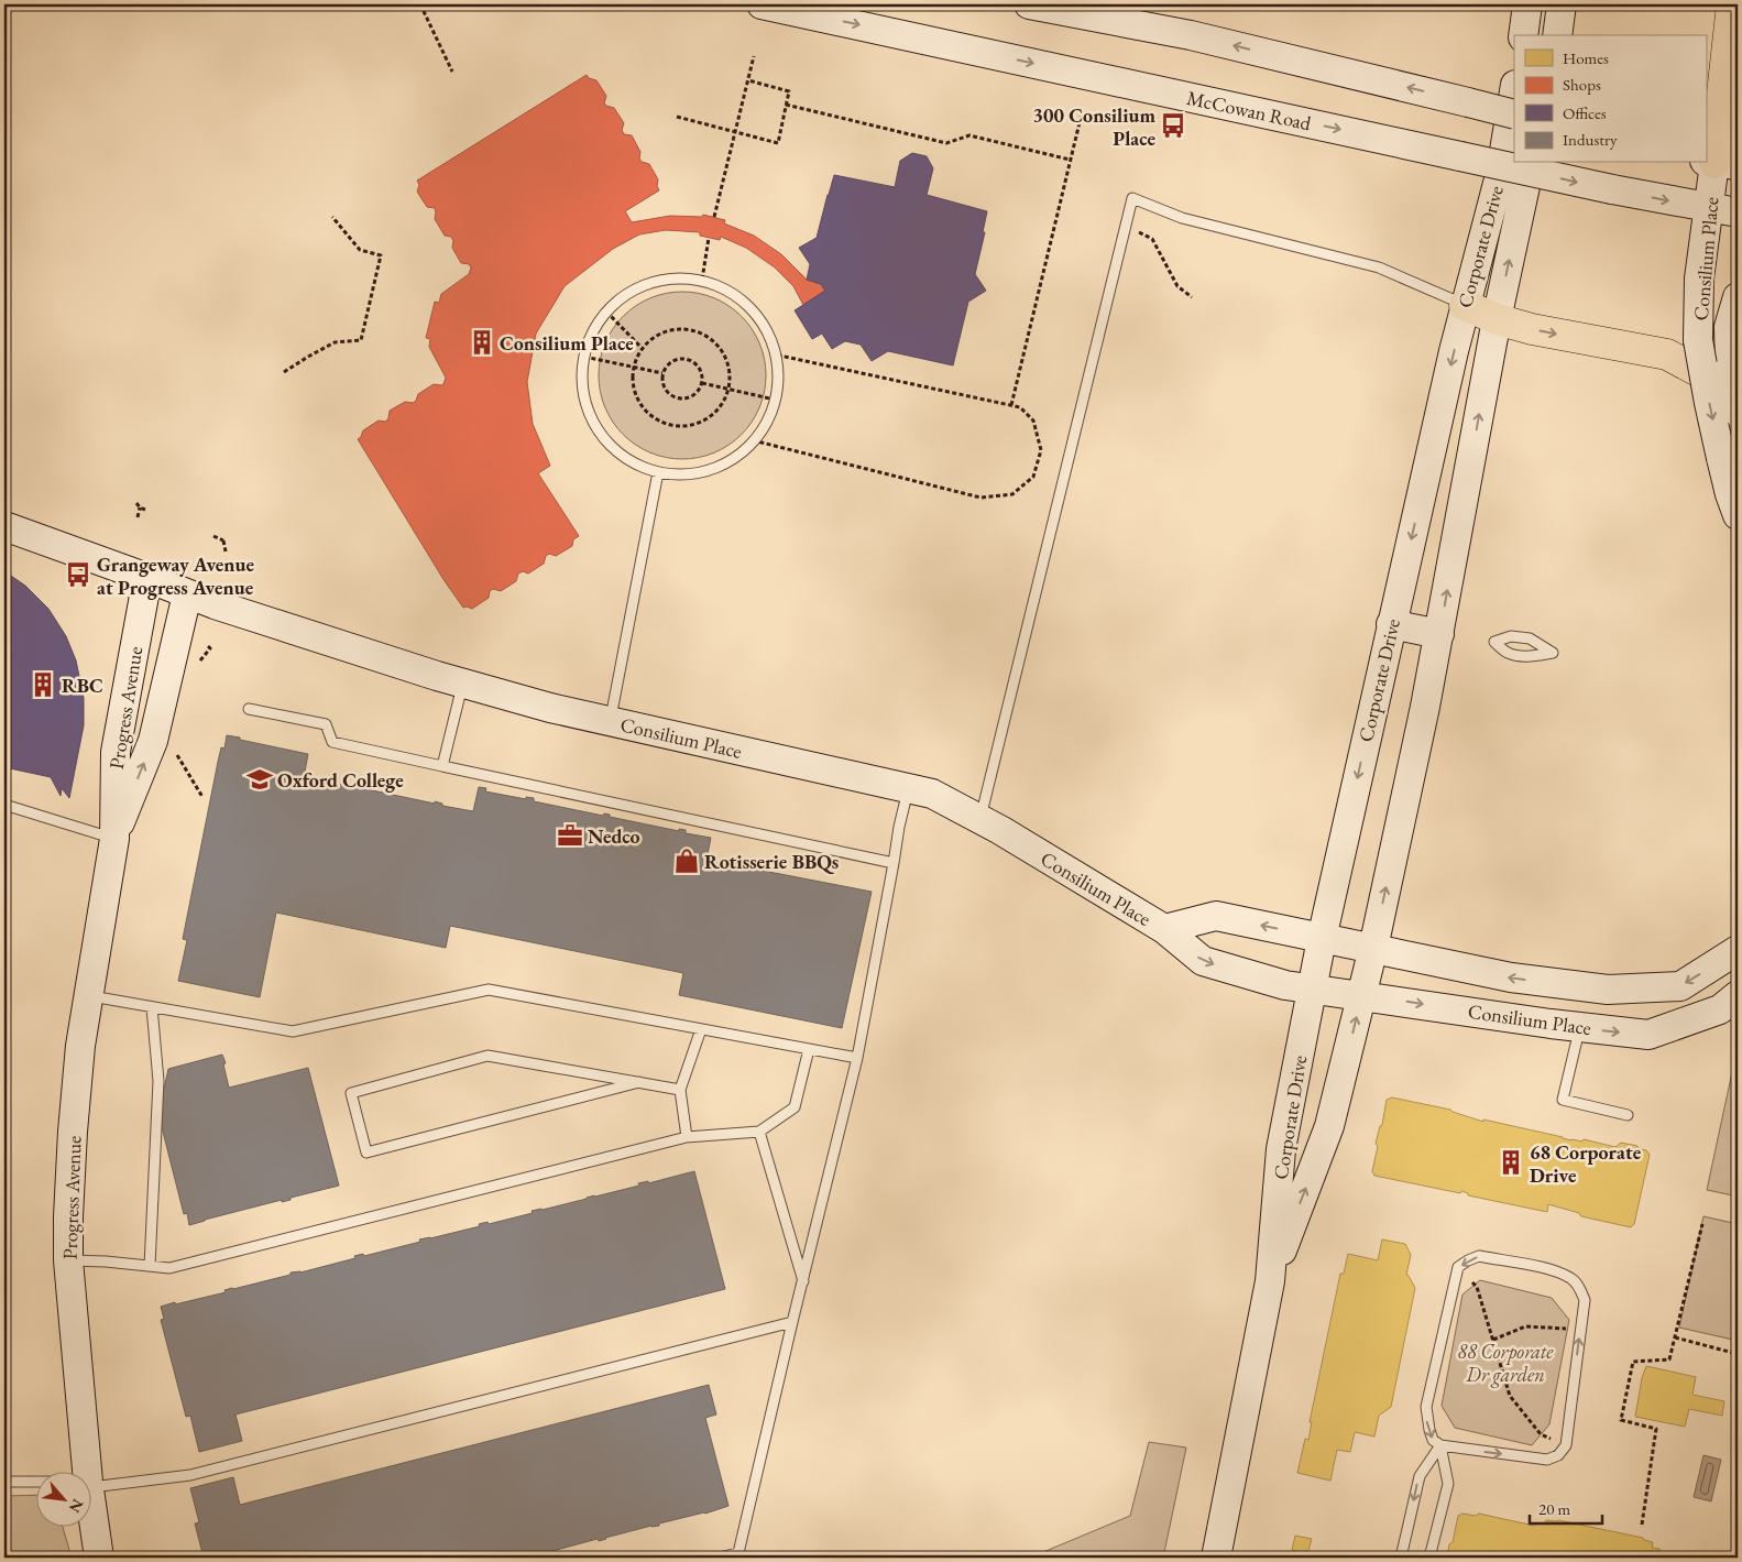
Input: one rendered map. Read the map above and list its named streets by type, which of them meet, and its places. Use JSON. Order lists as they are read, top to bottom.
{
  "streets": {
    "street": [
      "McCowan Road",
      "Corporate Drive",
      "Consilium Place",
      "Progress Avenue"
    ]
  },
  "crossings": [
    ["McCowan Road", "Consilium Place"],
    ["Corporate Drive", "Consilium Place"],
    ["Consilium Place", "Progress Avenue"]
  ],
  "parks": ["88 Corporate Dr garden"],
  "places": {
    "bus stop": ["300 Consilium Place", "Grangeway Avenue at Progress Avenue"],
    "building": ["Consilium Place", "RBC", "68 Corporate Drive"],
    "school or university": ["Oxford College"],
    "office": ["Nedco"],
    "shop": ["Rotisserie BBQs"]
  },
  "legend": [
    "Homes",
    "Shops",
    "Offices",
    "Industry"
  ],
  "scale_bar": "20 m",
  "north": "bottom right"
}
